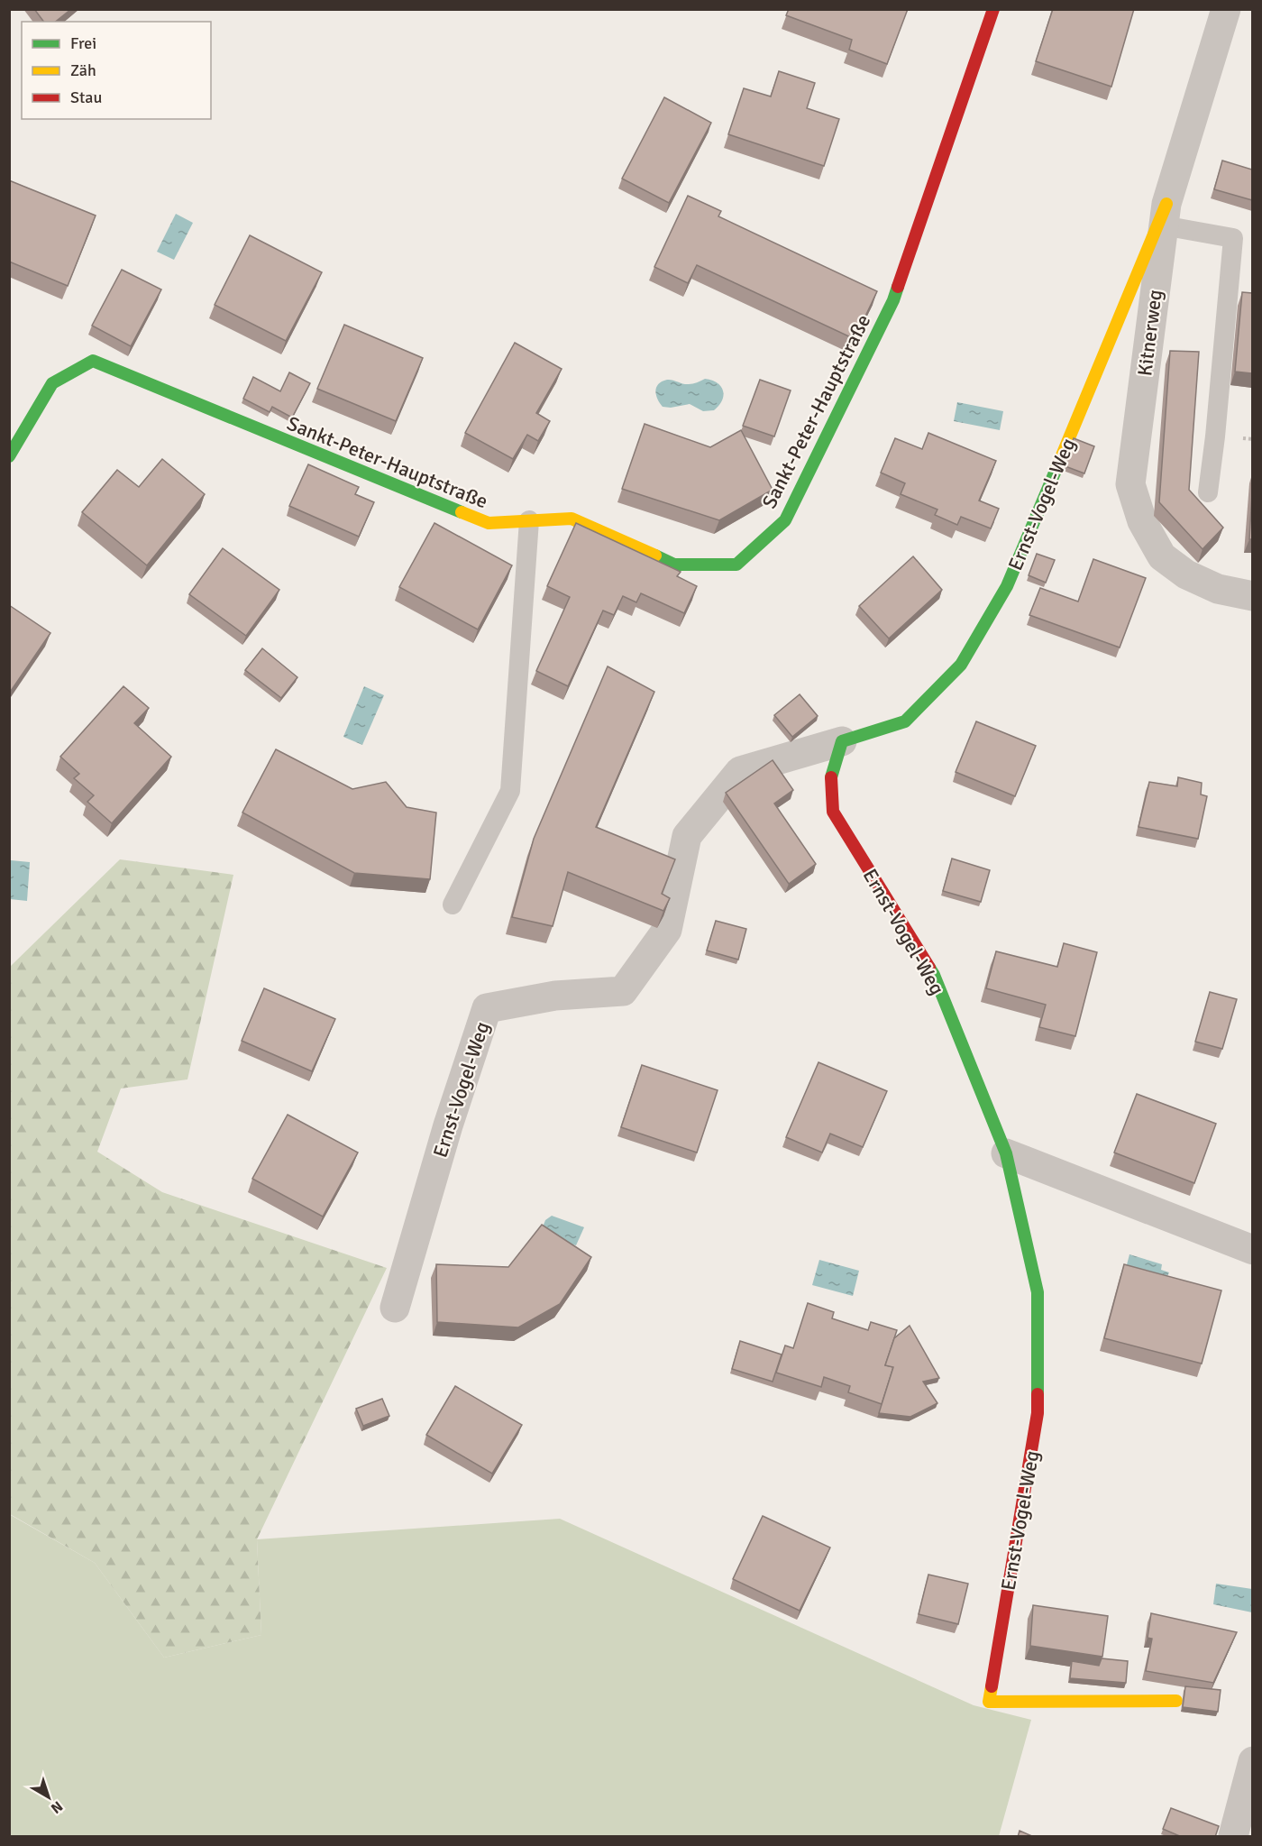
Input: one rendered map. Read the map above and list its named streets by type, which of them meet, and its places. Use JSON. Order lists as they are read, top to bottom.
{
  "streets": {
    "street": ["Kitnerweg", "Sankt-Peter-Hauptstraße", "Ernst-Vogel-Weg"]
  },
  "crossings": [
    ["Kitnerweg", "Ernst-Vogel-Weg"]
  ],
  "legend": ["Frei", "Zäh", "Stau"],
  "north": "bottom right"
}
